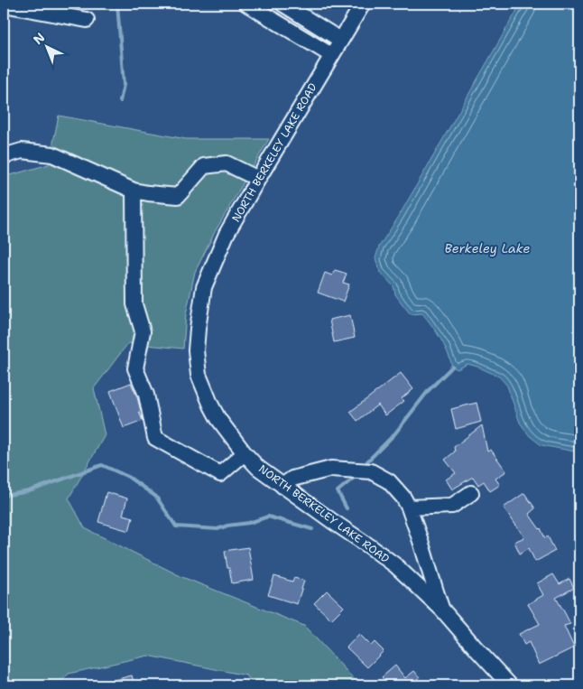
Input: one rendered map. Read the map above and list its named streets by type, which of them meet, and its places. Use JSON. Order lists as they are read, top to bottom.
{
  "streets": {
    "street": ["NORTH BERKELEY LAKE ROAD"]
  },
  "water": ["Berkeley Lake"],
  "north": "top left"
}
